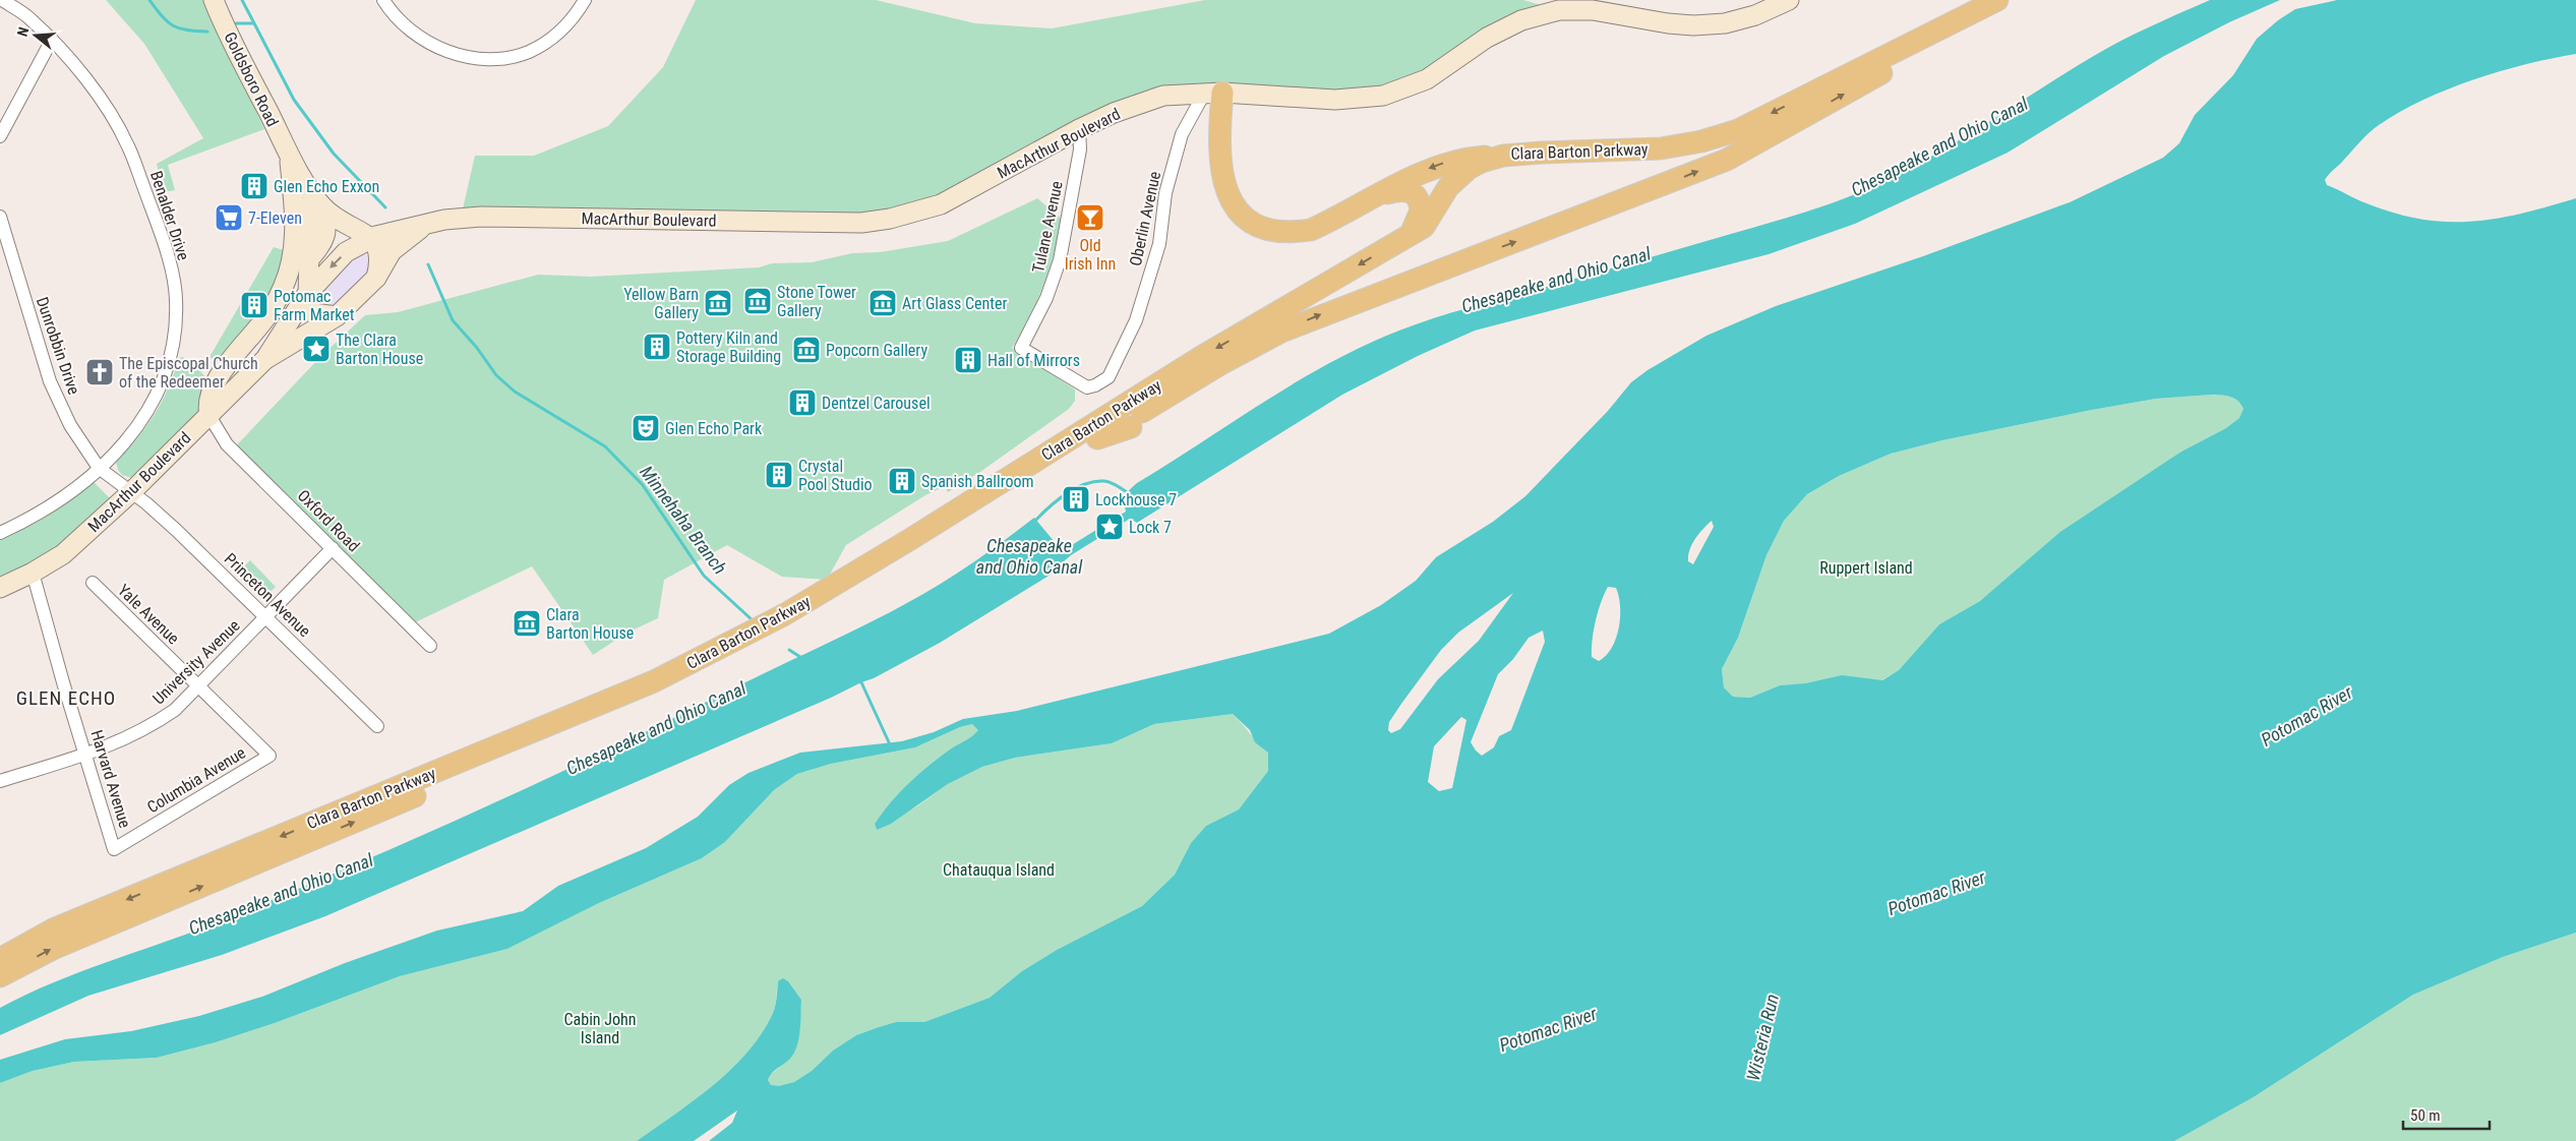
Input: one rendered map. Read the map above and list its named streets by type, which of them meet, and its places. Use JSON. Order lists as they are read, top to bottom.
{
  "streets": {
    "highway": ["Clara Barton Parkway"],
    "main road": ["Goldsboro Road", "MacArthur Boulevard"],
    "street": [
      "Benalder Drive",
      "Oberlin Avenue",
      "Tulane Avenue",
      "Dunrobbin Drive",
      "Oxford Road",
      "Princeton Avenue",
      "Yale Avenue",
      "University Avenue",
      "Harvard Avenue",
      "Columbia Avenue"
    ]
  },
  "crossings": [
    ["Goldsboro Road", "MacArthur Boulevard"],
    ["MacArthur Boulevard", "Oberlin Avenue"],
    ["MacArthur Boulevard", "Tulane Avenue"],
    ["MacArthur Boulevard", "Dunrobbin Drive"],
    ["MacArthur Boulevard", "Oxford Road"],
    ["MacArthur Boulevard", "Princeton Avenue"],
    ["MacArthur Boulevard", "Harvard Avenue"],
    ["Benalder Drive", "Dunrobbin Drive"],
    ["Oberlin Avenue", "Tulane Avenue"],
    ["Dunrobbin Drive", "Princeton Avenue"],
    ["Oxford Road", "University Avenue"],
    ["Princeton Avenue", "University Avenue"],
    ["Yale Avenue", "University Avenue"],
    ["Yale Avenue", "Columbia Avenue"],
    ["University Avenue", "Harvard Avenue"],
    ["Harvard Avenue", "Columbia Avenue"]
  ],
  "districts": ["GLEN ECHO"],
  "water": [
    "Chesapeake and Ohio Canal",
    "Minnehaha Branch",
    "Potomac River",
    "Wisteria Run"
  ],
  "parks": ["Ruppert Island", "Chatauqua Island", "Cabin John Island"],
  "places": {
    "building": [
      "Glen Echo Exxon",
      "Potomac Farm Market",
      "Pottery Kiln and Storage Building",
      "Hall of Mirrors",
      "Dentzel Carousel",
      "Crystal Pool Studio",
      "Spanish Ballroom",
      "Lockhouse 7"
    ],
    "supermarket": ["7-Eleven"],
    "bar": ["Old Irish Inn"],
    "museum": [
      "Stone Tower Gallery",
      "Yellow Barn Gallery",
      "Art Glass Center",
      "Popcorn Gallery",
      "Clara Barton House"
    ],
    "place": ["The Clara Barton House", "Lock 7"],
    "church": ["The Episcopal Church of the Redeemer"],
    "theatre": ["Glen Echo Park"]
  },
  "scale_bar": "50 m",
  "north": "left"
}
